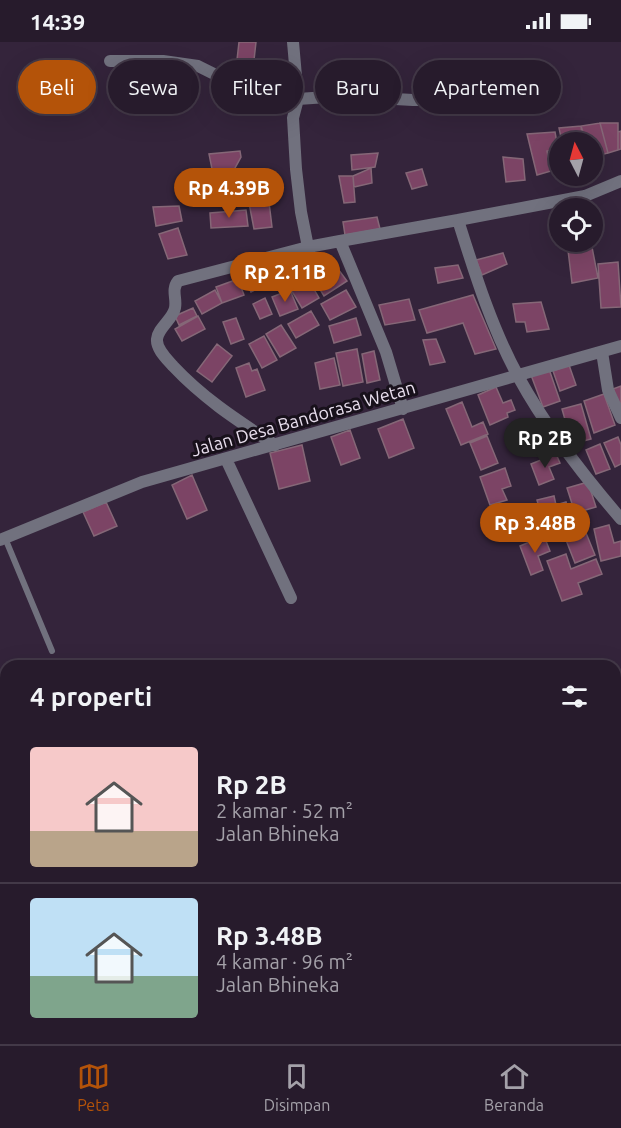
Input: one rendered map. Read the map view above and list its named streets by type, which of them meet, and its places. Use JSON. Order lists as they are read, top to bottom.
{
  "streets": {
    "street": ["Jalan Desa Bandorasa Wetan"]
  },
  "north": "top",
  "page": {
    "status": "14:39",
    "chip": [
      "Beli",
      "Sewa",
      "Filter",
      "Baru",
      "Apartemen"
    ],
    "price": [
      "Rp 4.39B",
      "Rp 2.11B",
      "Rp 2B",
      "Rp 3.48B"
    ],
    "heading": "4 properti",
    "list": [
      {
        "name": "Rp 2B",
        "note": "2 kamar · 52 m² · Jalan Bhineka"
      },
      {
        "name": "Rp 3.48B",
        "note": "4 kamar · 96 m² · Jalan Bhineka"
      }
    ],
    "tabs": ["Peta", "Disimpan", "Beranda"]
  }
}
